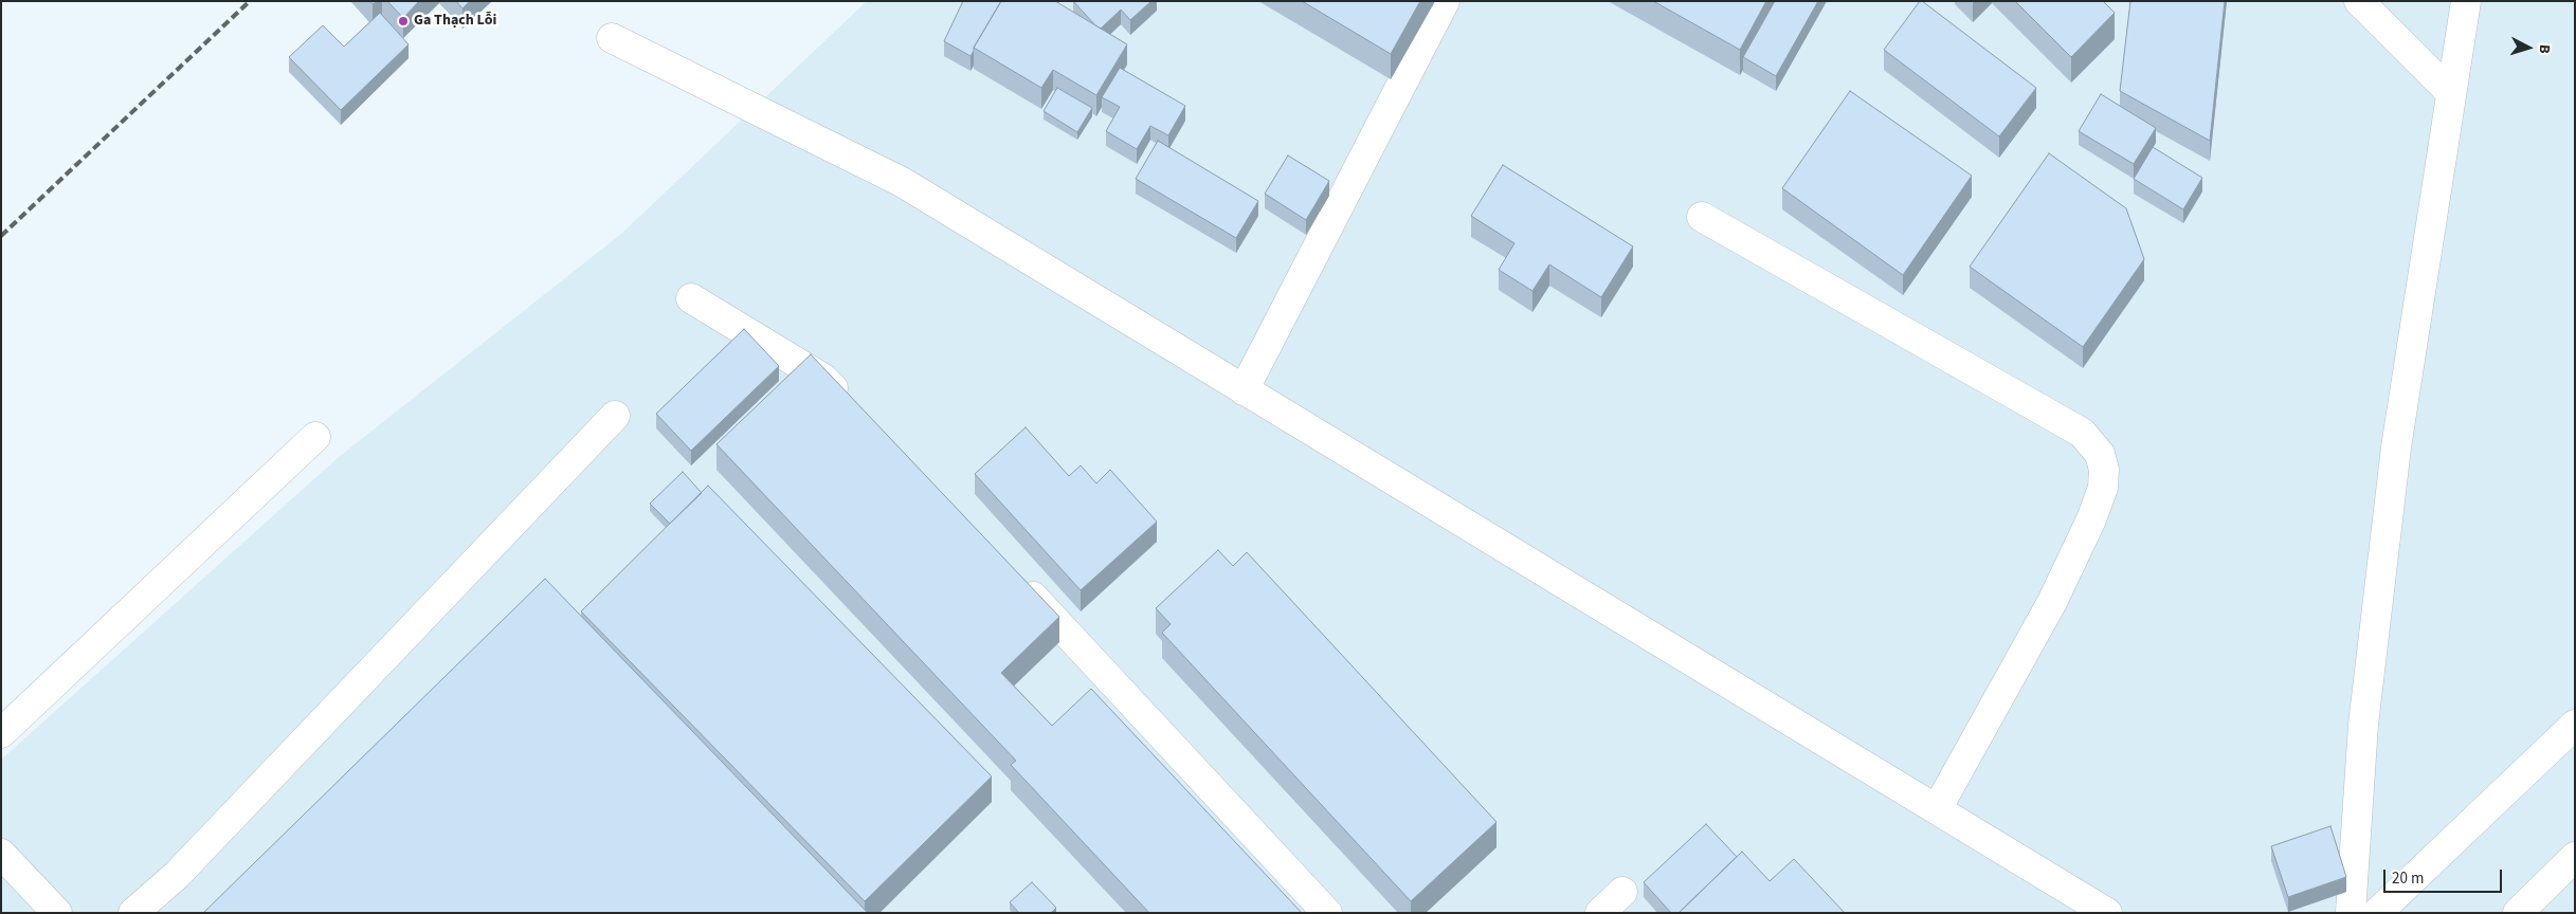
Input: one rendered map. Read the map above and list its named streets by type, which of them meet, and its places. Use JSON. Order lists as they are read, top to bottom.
{
  "places": ["Ga Thạch Lỗi"],
  "scale_bar": "20 m",
  "north": "right"
}
